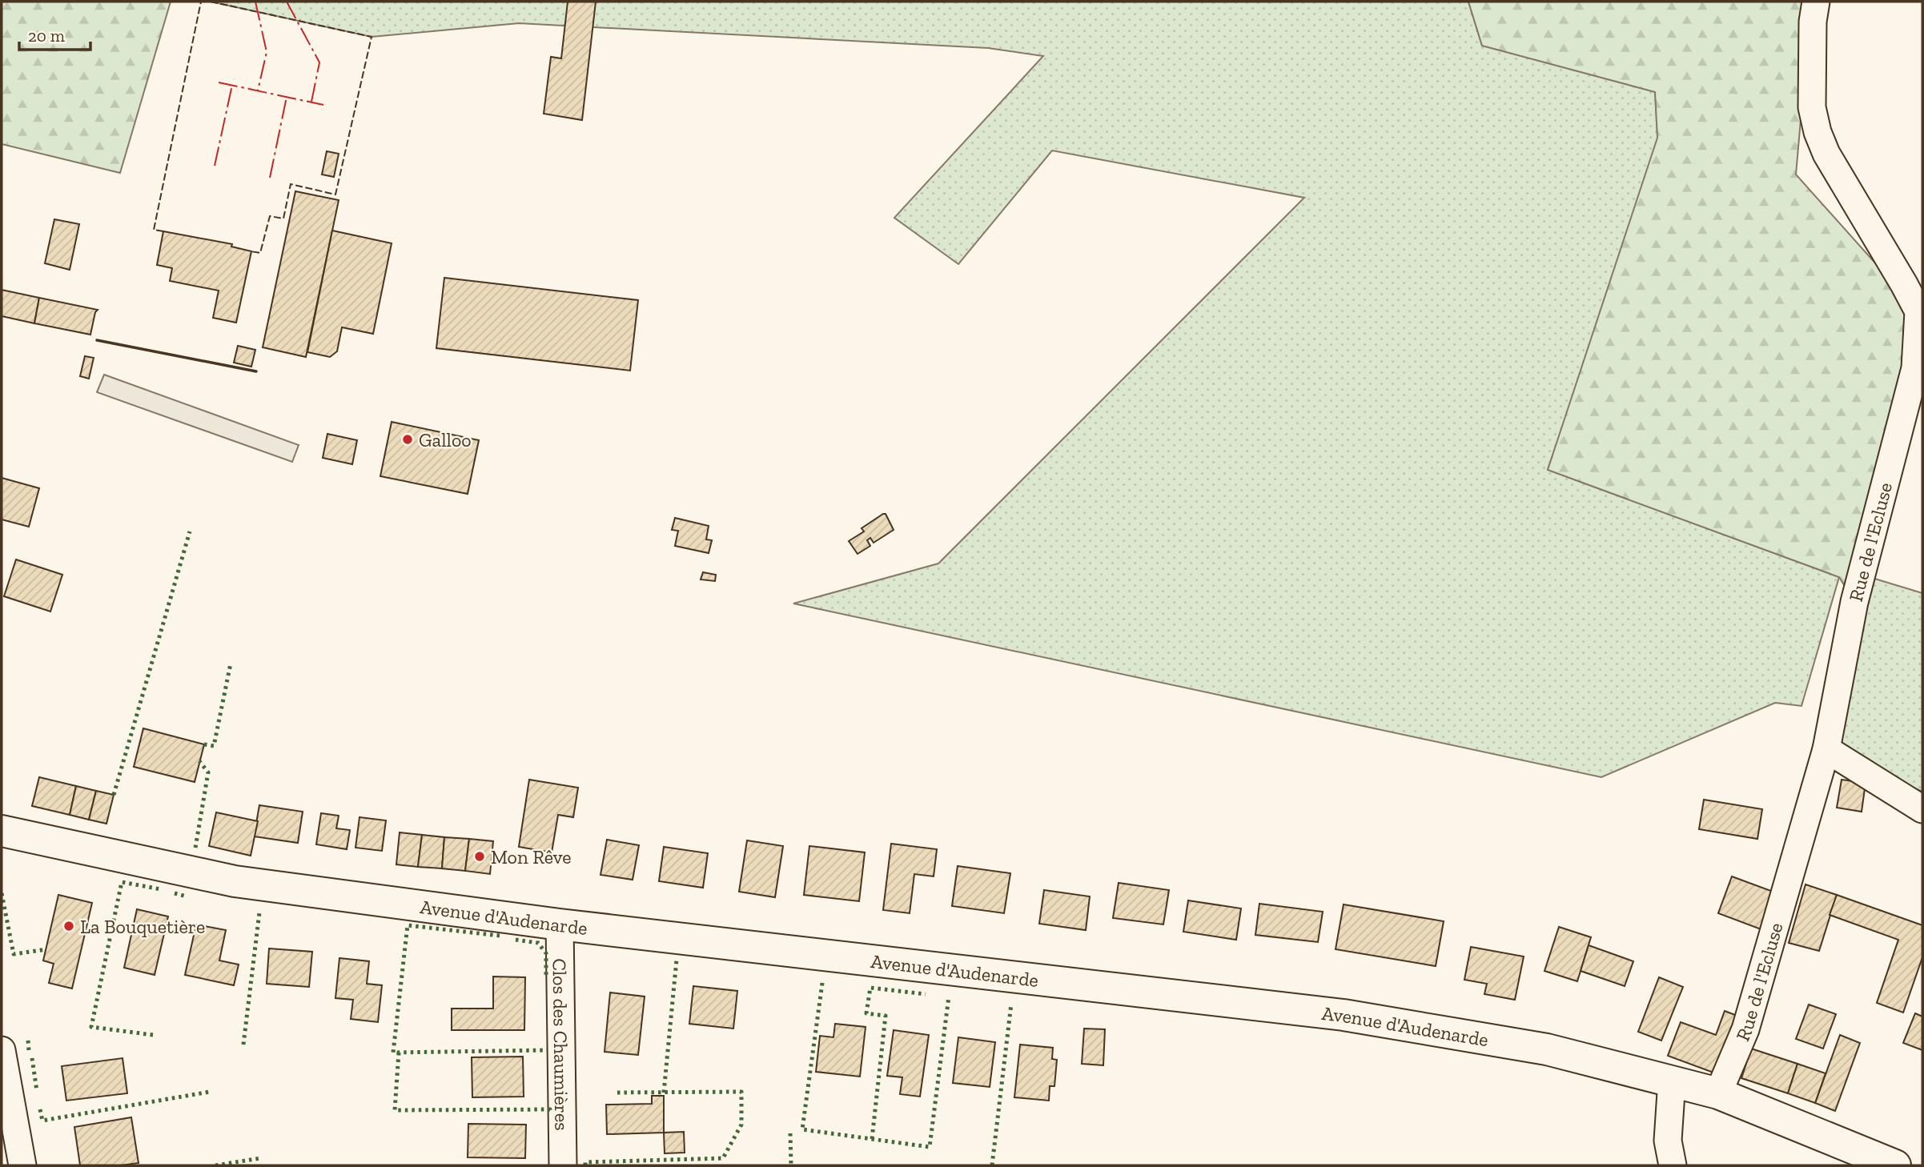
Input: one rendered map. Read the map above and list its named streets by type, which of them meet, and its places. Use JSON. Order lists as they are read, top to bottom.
{
  "streets": {
    "main road": ["Avenue d'Audenarde"],
    "street": ["Rue de l'Ecluse", "Clos des Chaumières"]
  },
  "crossings": [
    ["Rue de l'Ecluse", "Avenue d'Audenarde"],
    ["Avenue d'Audenarde", "Clos des Chaumières"]
  ],
  "places": ["Galloo", "Mon Rêve", "La Bouquetière"],
  "scale_bar": "20 m"
}
